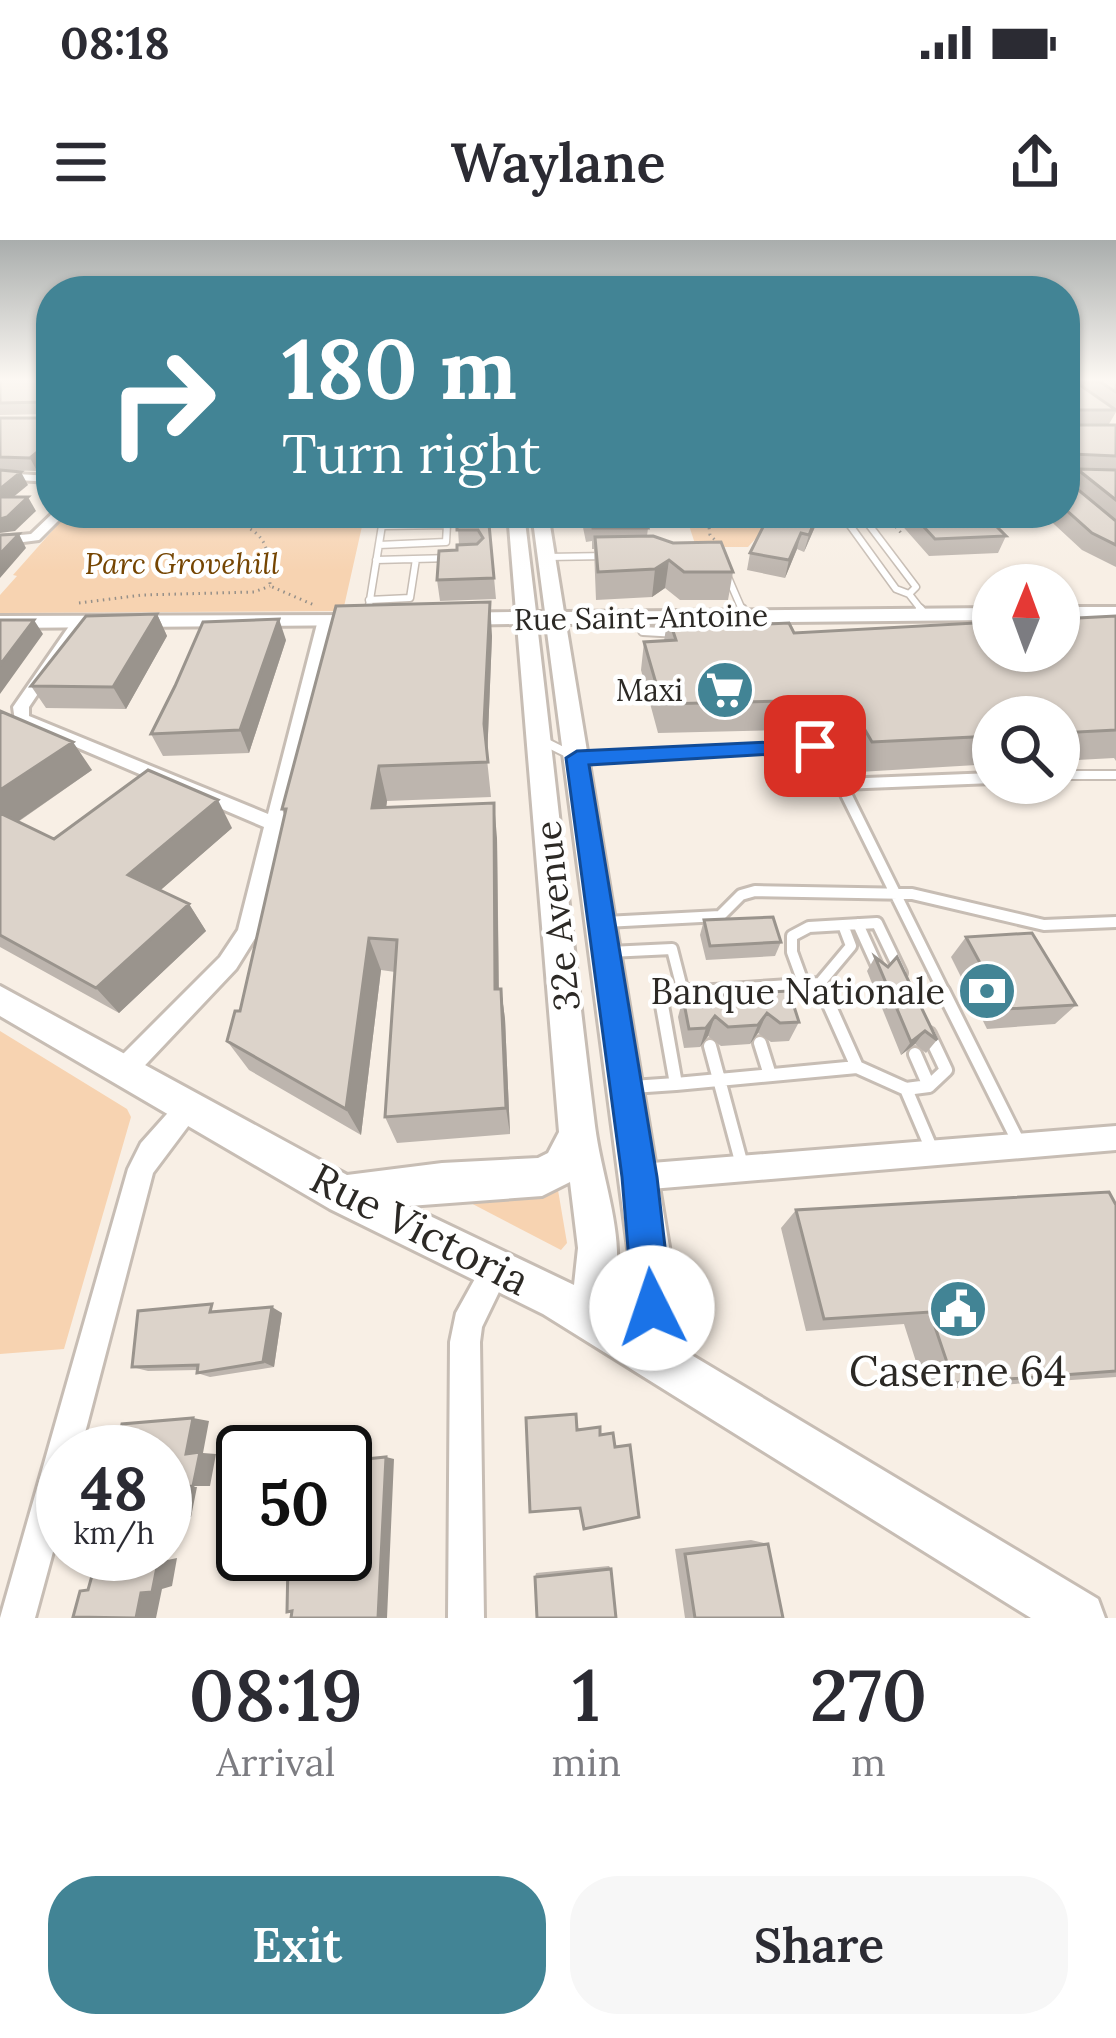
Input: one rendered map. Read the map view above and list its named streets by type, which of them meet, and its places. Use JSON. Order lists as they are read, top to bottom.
{
  "streets": {
    "main road": ["Rue Saint-Antoine", "32e Avenue", "Rue Victoria"]
  },
  "crossings": [
    ["Rue Saint-Antoine", "32e Avenue"],
    ["32e Avenue", "Rue Victoria"]
  ],
  "parks": ["Parc Grovehill"],
  "places": {
    "supermarket": ["Maxi"],
    "bank": ["Banque Nationale"],
    "public building": ["Caserne 64"]
  },
  "north": "top",
  "page": {
    "status": "08:18",
    "header": "Waylane",
    "turn": ["180 m", "Turn right"],
    "speed": "48 km/h",
    "limit": "50",
    "eta": [
      "08:19",
      "Arrival",
      "1",
      "min",
      "270",
      "m"
    ],
    "buttons": ["Exit", "Share"]
  }
}
